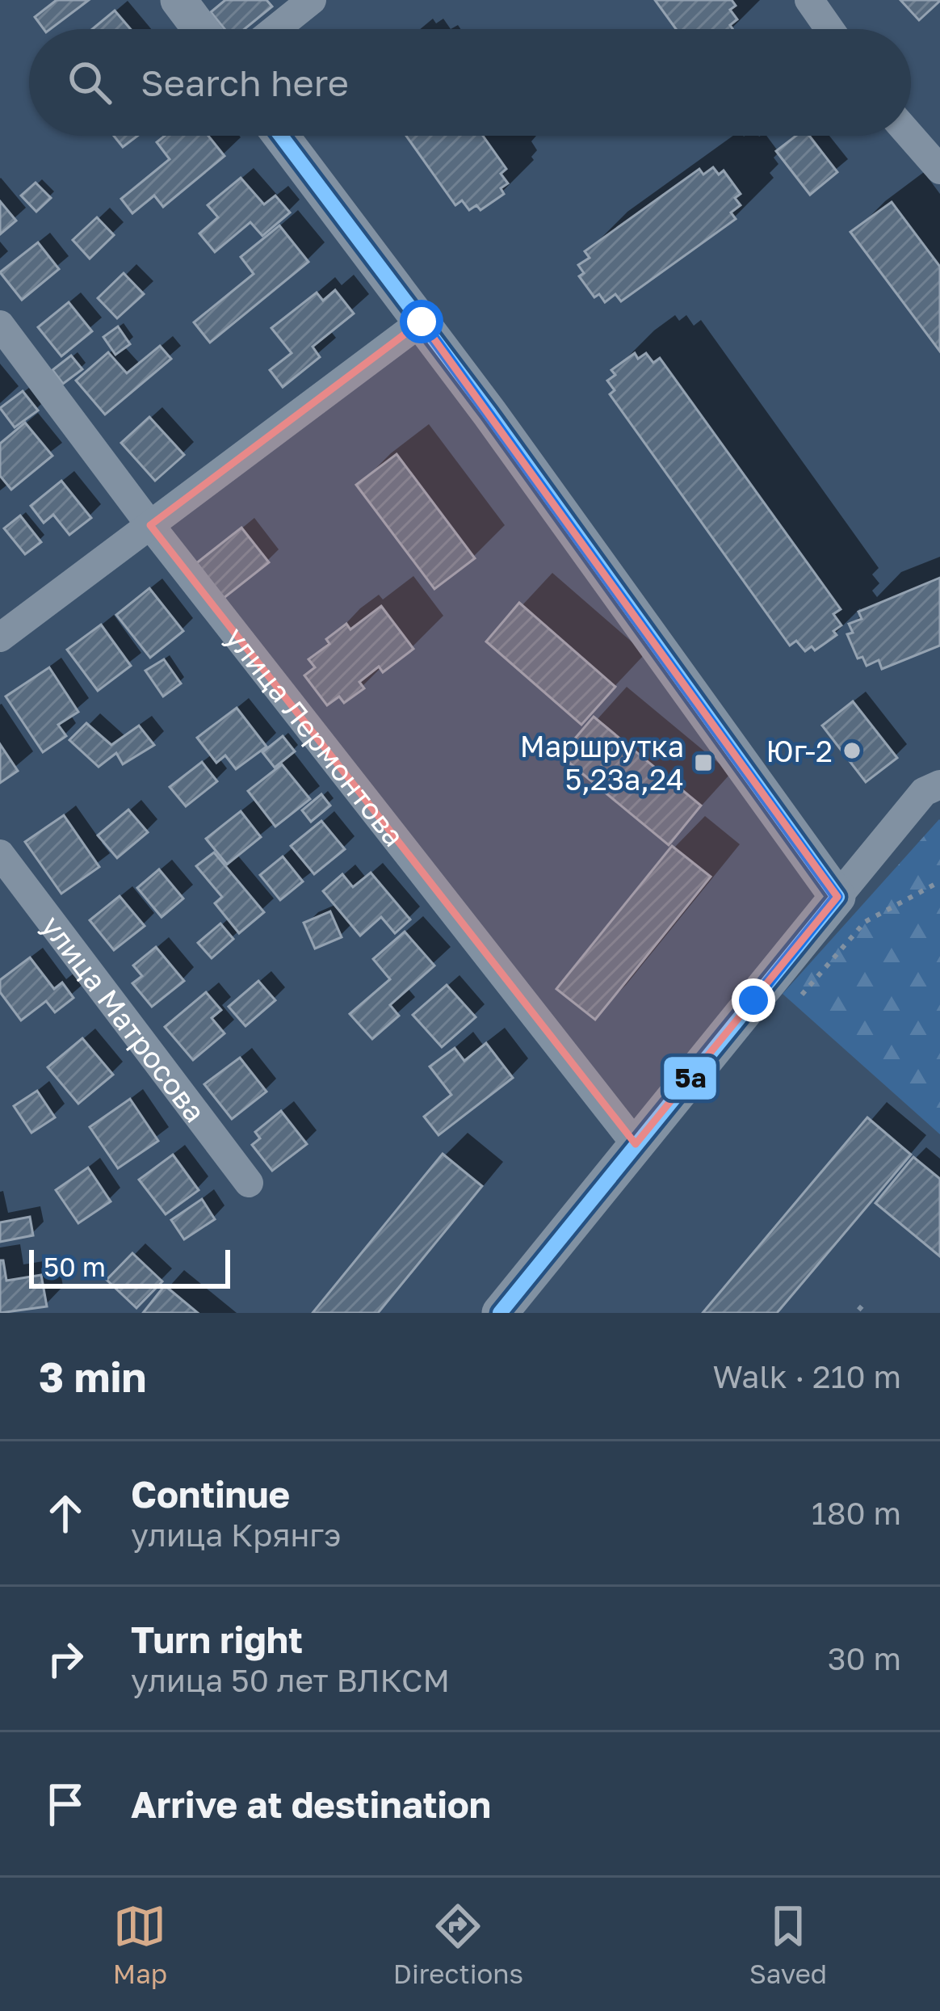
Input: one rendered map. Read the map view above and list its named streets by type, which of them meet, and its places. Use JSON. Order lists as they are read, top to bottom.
{
  "streets": {
    "street": ["улица Лермонтова", "улица Матросова"]
  },
  "places": {
    "other": ["Юг-2"],
    "transit": ["Маршрутка 5,23а,24"]
  },
  "lines": ["transit line 5а"],
  "scale_bar": "50 m",
  "page": {
    "search": "Search here",
    "scale": "50 m",
    "heading": ["3 min", "Walk · 210 m"],
    "list": [
      ["Continue", "улица Крянгэ", "180 m"],
      ["Turn right", "улица 50 лет ВЛКСМ", "30 m"],
      "Arrive at destination"
    ],
    "nav": ["Map", "Directions", "Saved"]
  }
}
